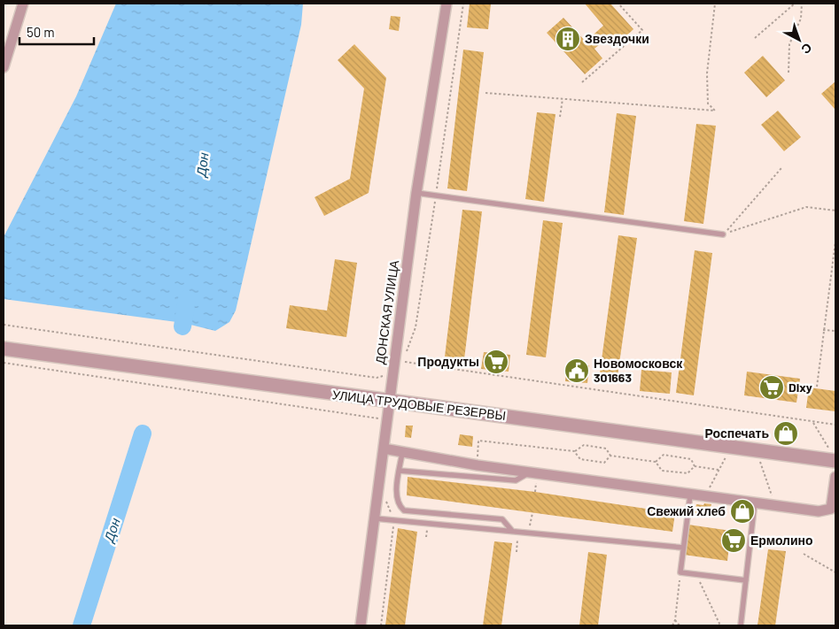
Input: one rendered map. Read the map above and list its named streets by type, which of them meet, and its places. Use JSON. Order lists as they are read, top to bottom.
{
  "streets": {
    "street": ["ДОНСКАЯ УЛИЦА", "УЛИЦА ТРУДОВЫЕ РЕЗЕРВЫ"]
  },
  "crossings": [
    ["ДОНСКАЯ УЛИЦА", "УЛИЦА ТРУДОВЫЕ РЕЗЕРВЫ"]
  ],
  "water": ["Дон"],
  "places": {
    "building": ["Звездочки"],
    "supermarket": ["Продукты", "Dixy", "Ермолино"],
    "public building": ["Новомосковск 301663"],
    "shop": ["Роспечать", "Свежий хлеб"]
  },
  "scale_bar": "50 m",
  "north": "bottom right"
}
